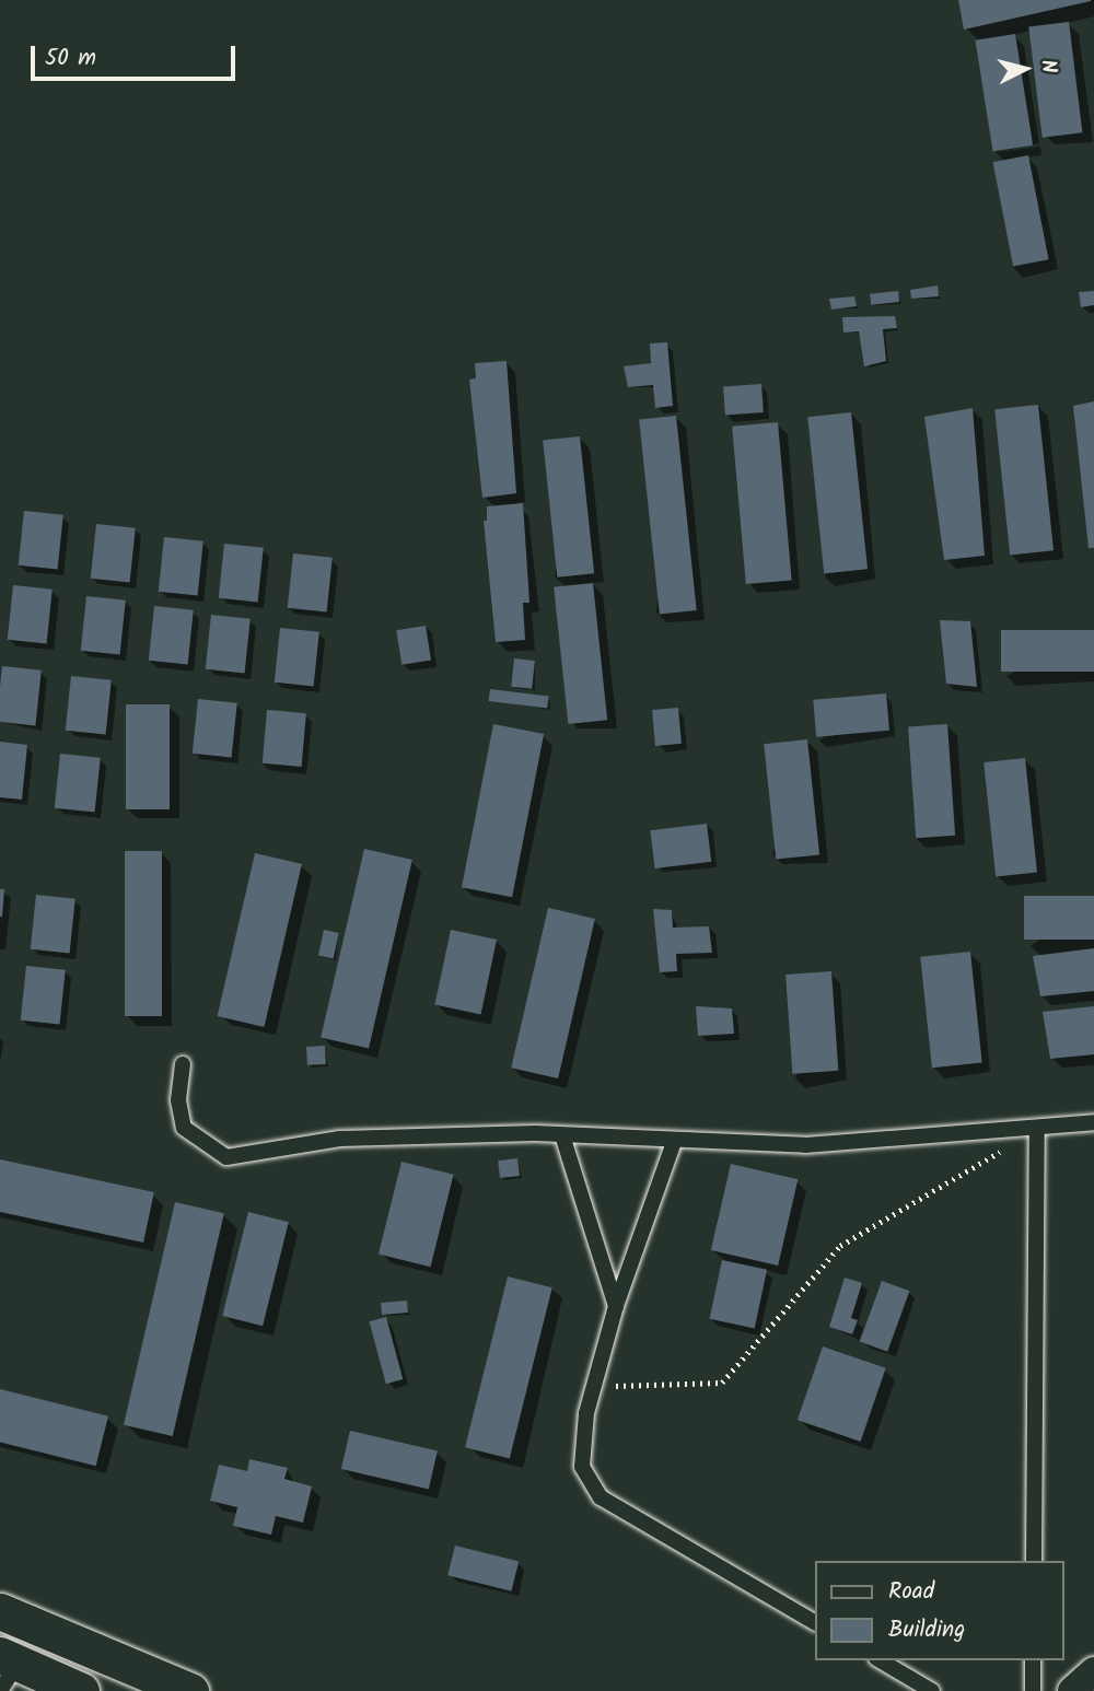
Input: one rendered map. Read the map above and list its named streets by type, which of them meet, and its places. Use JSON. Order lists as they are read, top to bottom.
{
  "legend": ["Road", "Building"],
  "scale_bar": "50 m",
  "north": "right"
}
